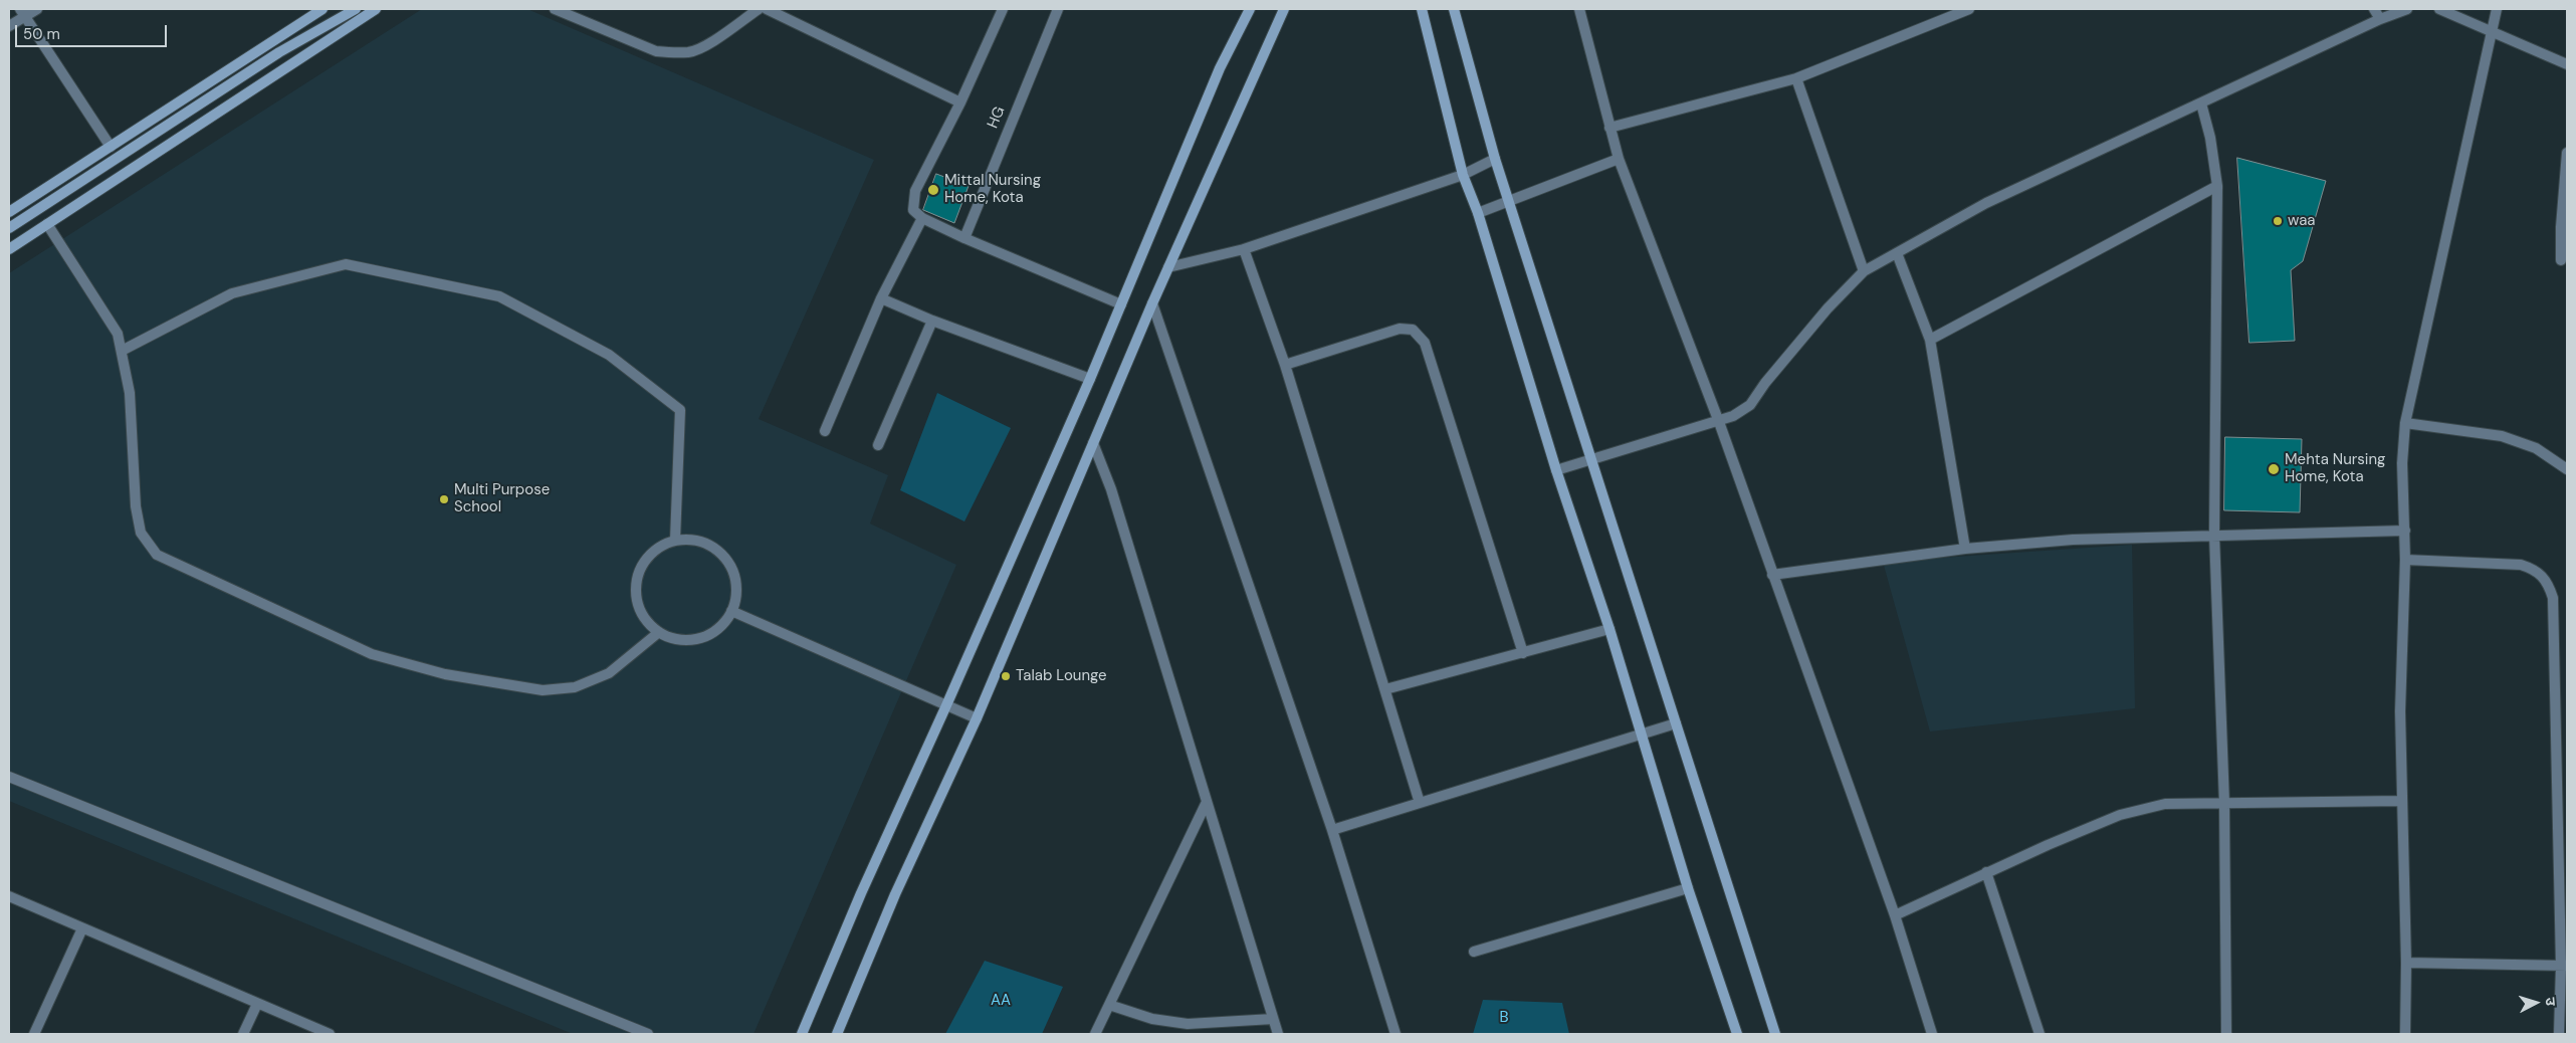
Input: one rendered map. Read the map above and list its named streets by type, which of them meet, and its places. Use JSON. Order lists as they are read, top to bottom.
{
  "streets": {
    "street": ["HG"]
  },
  "parks": ["AA", "B"],
  "places": [
    "Mittal Nursing Home, Kota",
    "waa",
    "Mehta Nursing Home, Kota",
    "Multi Purpose School",
    "Talab Lounge"
  ],
  "scale_bar": "50 m",
  "north": "right"
}
